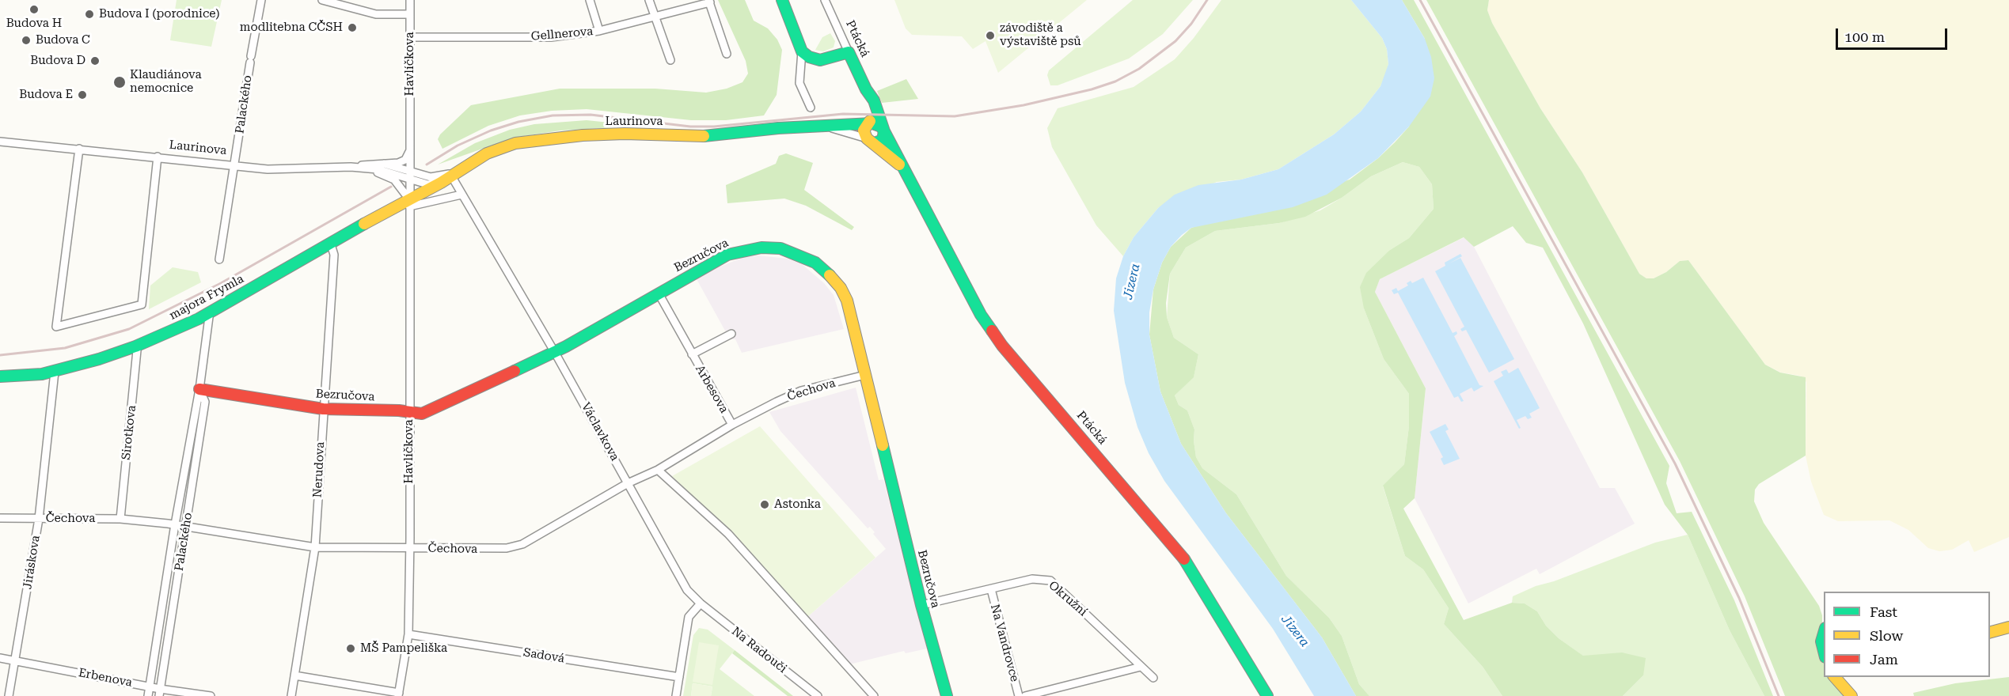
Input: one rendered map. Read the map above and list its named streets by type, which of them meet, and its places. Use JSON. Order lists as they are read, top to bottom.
{
  "streets": {
    "street": [
      "Gellnerova",
      "Ptácká",
      "Havlíčkova",
      "Palackého",
      "Laurinova",
      "Bezručova",
      "majora Frymla",
      "Arbesova",
      "Čechova",
      "Václavkova",
      "Sirotkova",
      "Nerudova",
      "Jiráskova",
      "Okružní",
      "Na Vandrovce",
      "Na Radouči",
      "Sadová",
      "Erbenova"
    ]
  },
  "crossings": [
    ["Gellnerova", "Havlíčkova"],
    ["Ptácká", "Laurinova"],
    ["Havlíčkova", "Laurinova"],
    ["Havlíčkova", "Bezručova"],
    ["Havlíčkova", "majora Frymla"],
    ["Havlíčkova", "Čechova"],
    ["Havlíčkova", "Sadová"],
    ["Palackého", "Laurinova"],
    ["Palackého", "Bezručova"],
    ["Palackého", "majora Frymla"],
    ["Palackého", "Čechova"],
    ["Palackého", "Erbenova"],
    ["Laurinova", "majora Frymla"],
    ["Laurinova", "Václavkova"],
    ["Bezručova", "Arbesova"],
    ["Bezručova", "Čechova"],
    ["Bezručova", "Václavkova"],
    ["Bezručova", "Nerudova"],
    ["Bezručova", "Okružní"],
    ["majora Frymla", "Sirotkova"],
    ["majora Frymla", "Nerudova"],
    ["majora Frymla", "Jiráskova"],
    ["Arbesova", "Čechova"],
    ["Čechova", "Václavkova"],
    ["Čechova", "Sirotkova"],
    ["Čechova", "Nerudova"],
    ["Čechova", "Jiráskova"],
    ["Václavkova", "Na Radouči"],
    ["Jiráskova", "Erbenova"],
    ["Okružní", "Na Vandrovce"]
  ],
  "water": ["Jizera"],
  "places": [
    "Budova H",
    "Budova I (porodnice)",
    "modlitebna CČSH",
    "závodiště a výstaviště psů",
    "Budova C",
    "Budova D",
    "Klaudiánova nemocnice",
    "Budova E",
    "Astonka",
    "MŠ Pampeliška"
  ],
  "legend": ["Fast", "Slow", "Jam"],
  "scale_bar": "100 m"
}
